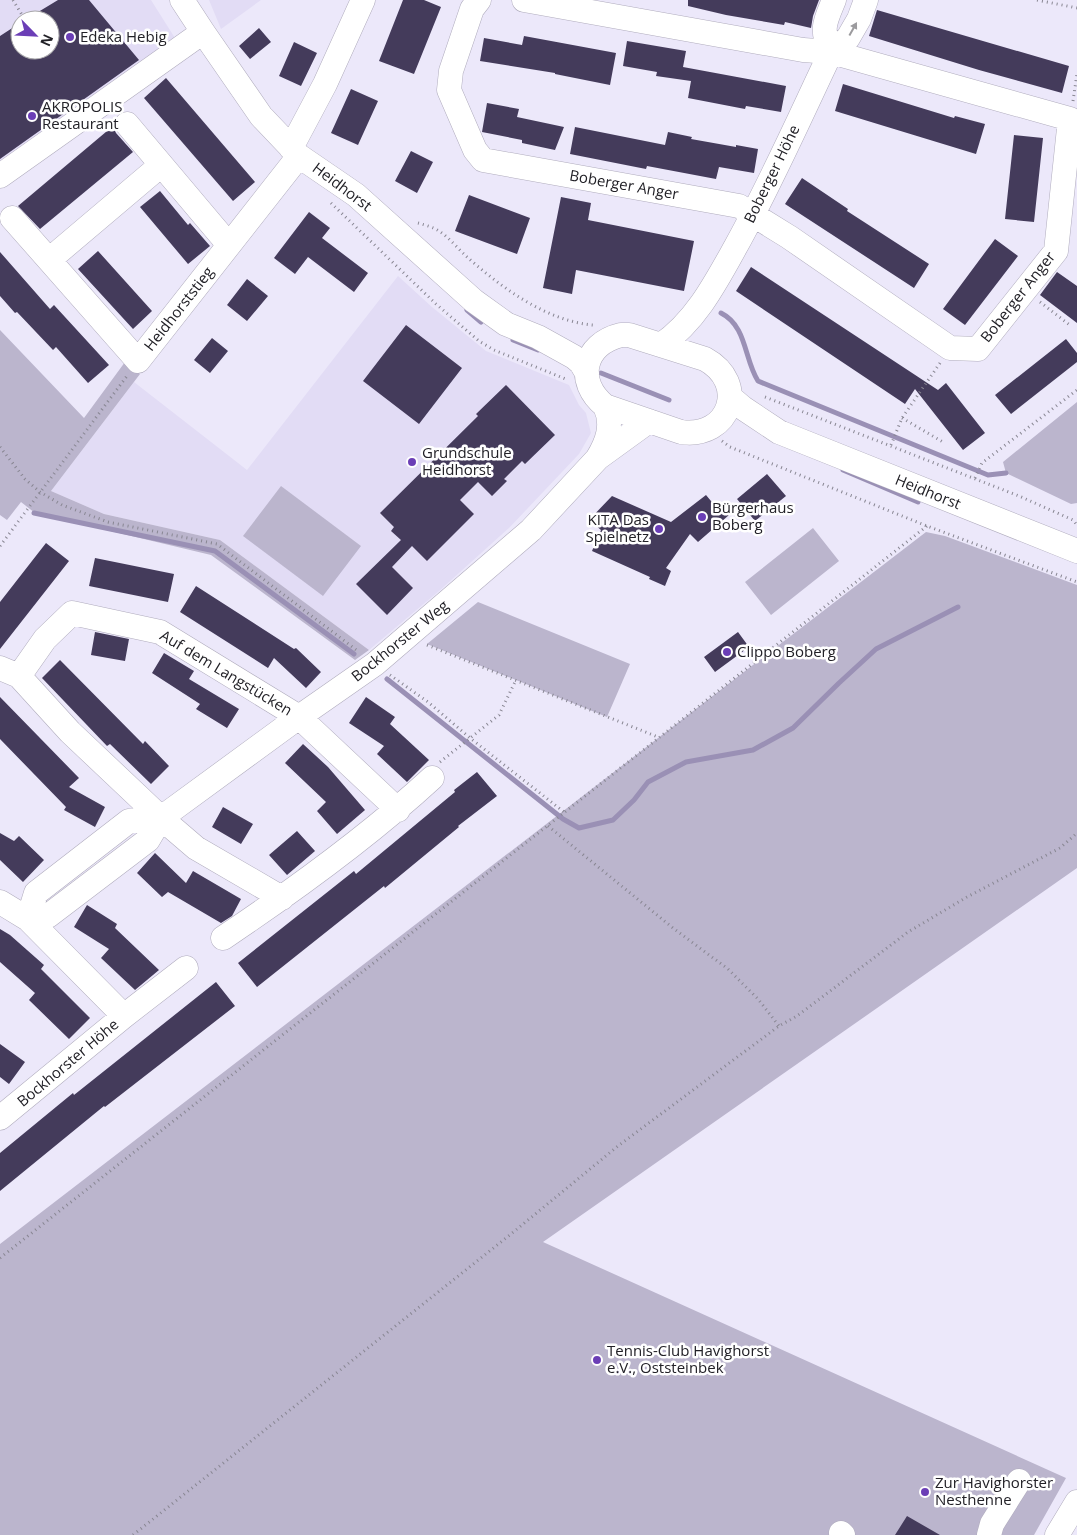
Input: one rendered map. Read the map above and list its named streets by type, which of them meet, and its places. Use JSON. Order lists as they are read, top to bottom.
{
  "streets": {
    "street": [
      "Boberger Höhe",
      "Boberger Anger",
      "Heidhorst",
      "Heidhorststieg",
      "Bockhorster Weg",
      "Auf dem Langstücken",
      "Bockhorster Höhe"
    ]
  },
  "crossings": [
    ["Boberger Höhe", "Boberger Anger"],
    ["Boberger Höhe", "Heidhorst"],
    ["Heidhorst", "Heidhorststieg"],
    ["Heidhorst", "Bockhorster Weg"],
    ["Bockhorster Weg", "Auf dem Langstücken"]
  ],
  "places": [
    "Edeka Hebig",
    "AKROPOLIS Restaurant",
    "Grundschule Heidhorst",
    "Bürgerhaus Boberg",
    "KITA Das Spielnetz",
    "Clippo Boberg",
    "Tennis-Club Havighorst e.V., Oststeinbek",
    "Zur Havighorster Nesthenne"
  ],
  "north": "bottom right"
}
